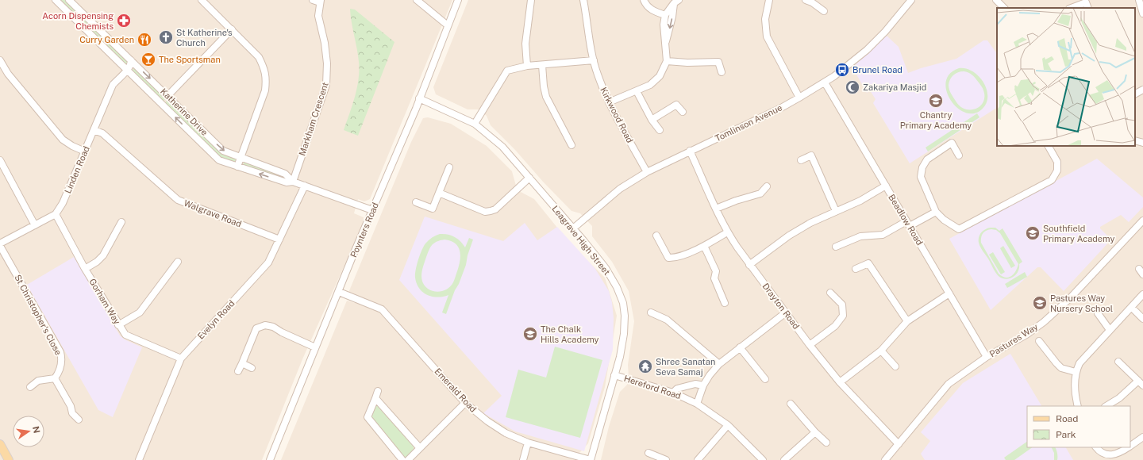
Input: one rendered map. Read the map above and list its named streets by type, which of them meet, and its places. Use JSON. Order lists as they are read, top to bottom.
{
  "streets": {
    "street": [
      "Katherine Drive",
      "Kirkwood Road",
      "Markham Crescent",
      "Tomlinson Avenue",
      "Linden Road",
      "Walgrave Road",
      "Beadlow Road",
      "Poynters Road",
      "Leagrave High Street",
      "Gorham Way",
      "Drayton Road",
      "St Christopher's Close",
      "Evelyn Road",
      "Pastures Way",
      "Hereford Road",
      "Emerald Road"
    ]
  },
  "crossings": [
    ["Katherine Drive", "Markham Crescent"],
    ["Katherine Drive", "Linden Road"],
    ["Katherine Drive", "Poynters Road"],
    ["Katherine Drive", "Evelyn Road"],
    ["Kirkwood Road", "Tomlinson Avenue"],
    ["Tomlinson Avenue", "Beadlow Road"],
    ["Tomlinson Avenue", "Leagrave High Street"],
    ["Tomlinson Avenue", "Drayton Road"],
    ["Linden Road", "Walgrave Road"],
    ["Linden Road", "Gorham Way"],
    ["Walgrave Road", "Evelyn Road"],
    ["Beadlow Road", "Pastures Way"],
    ["Poynters Road", "Leagrave High Street"],
    ["Poynters Road", "Emerald Road"],
    ["Leagrave High Street", "Hereford Road"],
    ["Leagrave High Street", "Emerald Road"],
    ["Gorham Way", "Evelyn Road"],
    ["Drayton Road", "Pastures Way"]
  ],
  "places": {
    "pharmacy": ["Acorn Dispensing Chemists"],
    "church": ["St Katherine's Church"],
    "restaurant": ["Curry Garden"],
    "bar": ["The Sportsman"],
    "bus stop": ["Brunel Road"],
    "mosque": ["Zakariya Masjid"],
    "school or university": [
      "Chantry Primary Academy",
      "Southfield Primary Academy",
      "Pastures Way Nursery School",
      "The Chalk Hills Academy"
    ],
    "temple": ["Shree Sanatan Seva Samaj"]
  },
  "legend": ["Road", "Park"],
  "north": "right"
}
